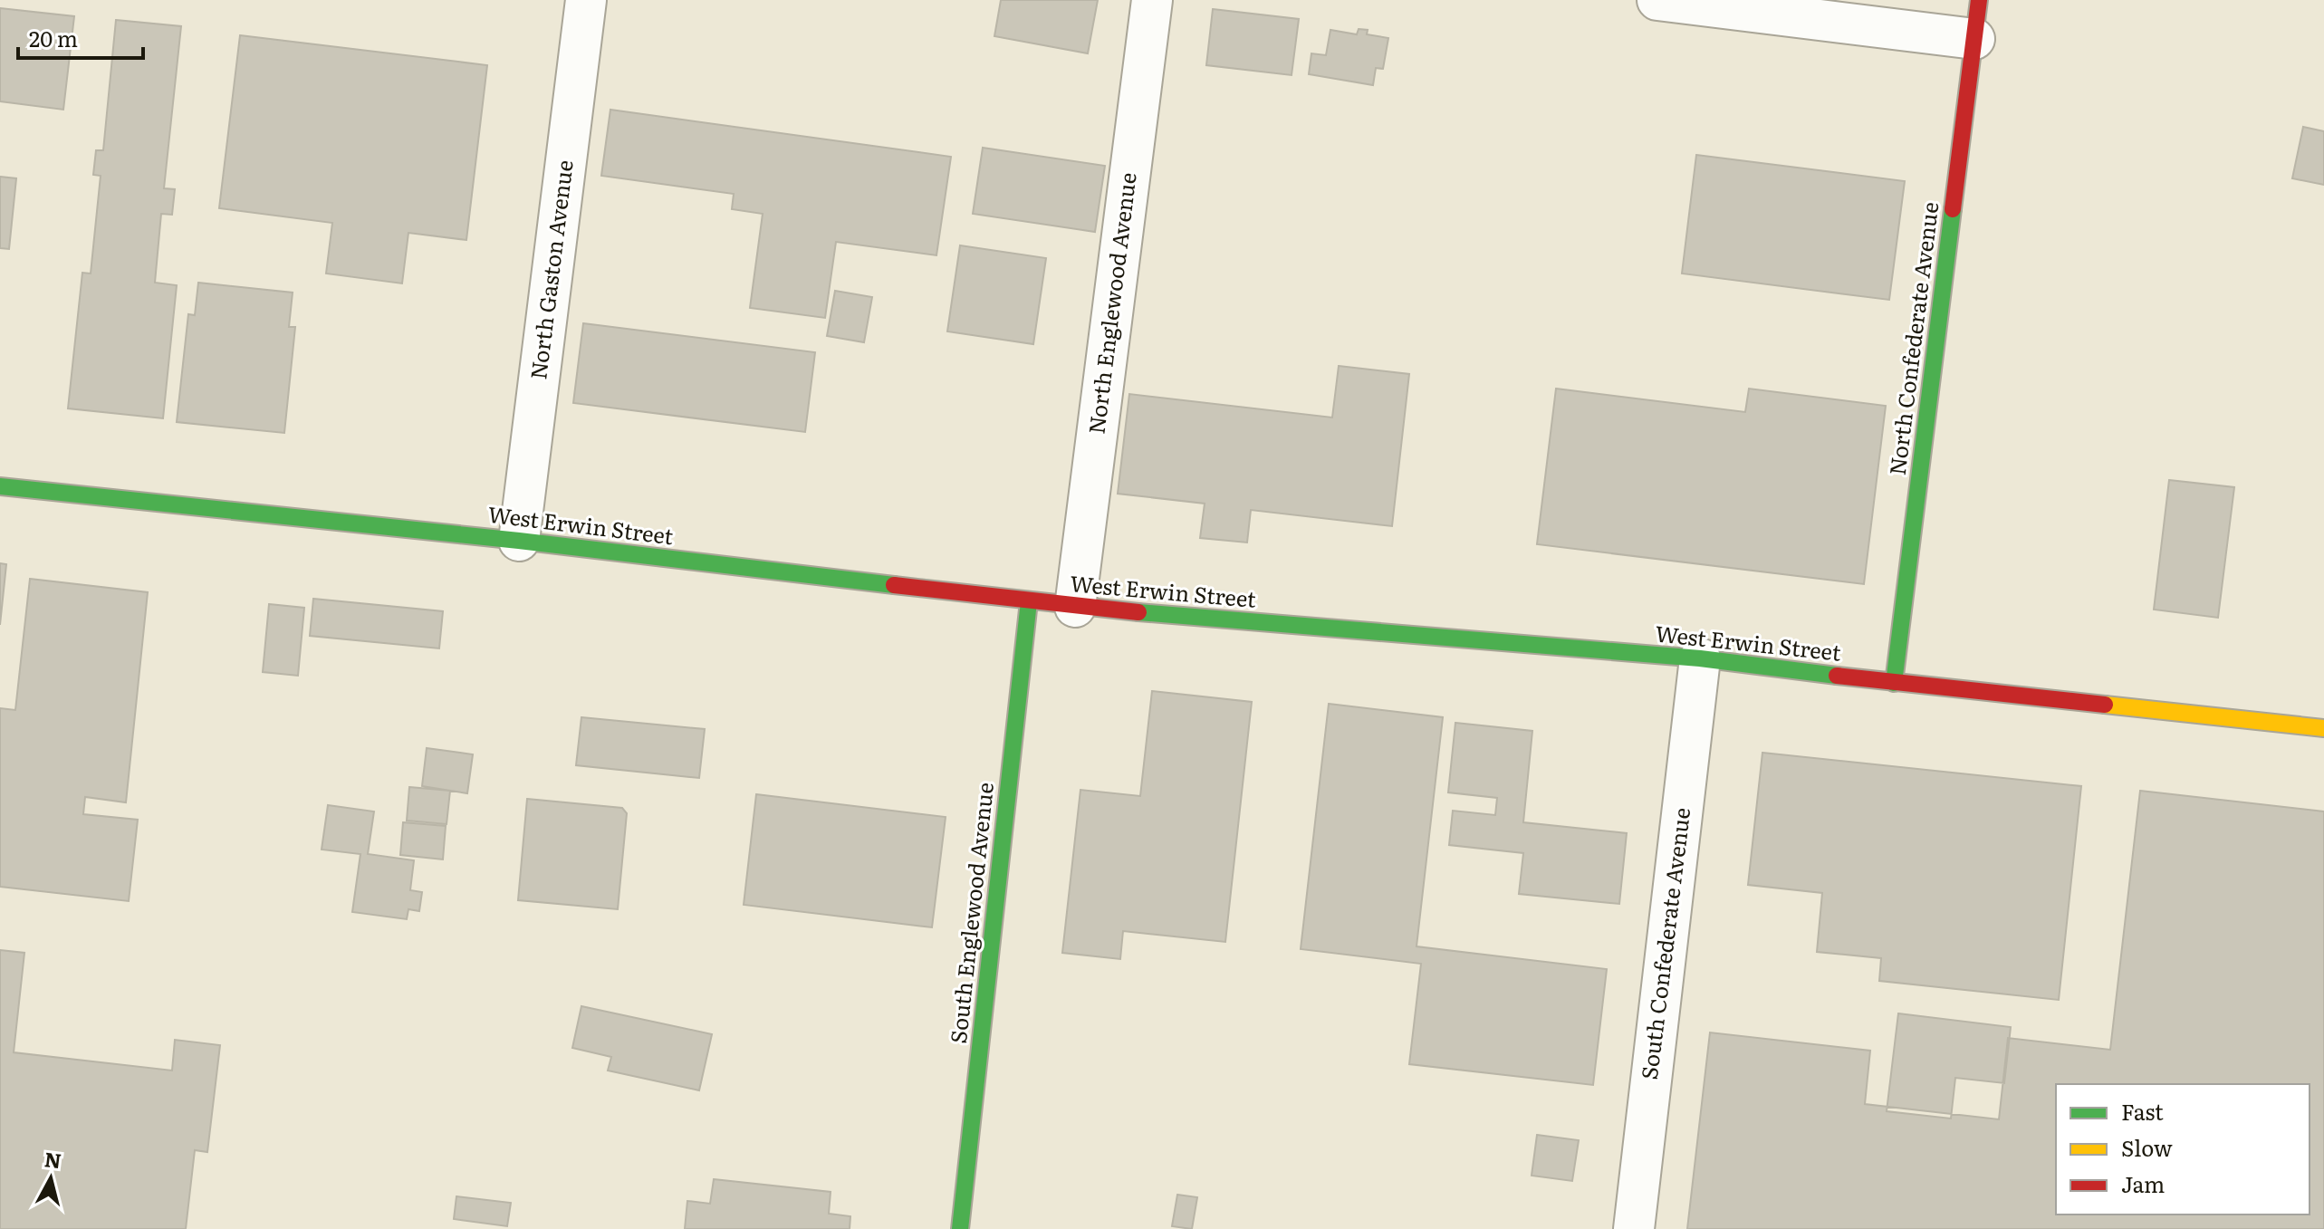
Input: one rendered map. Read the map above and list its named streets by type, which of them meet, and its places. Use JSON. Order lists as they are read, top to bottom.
{
  "streets": {
    "main road": ["North Confederate Avenue", "West Erwin Street", "South Englewood Avenue"],
    "street": ["North Gaston Avenue", "North Englewood Avenue", "South Confederate Avenue"]
  },
  "crossings": [
    ["North Gaston Avenue", "West Erwin Street"],
    ["North Englewood Avenue", "West Erwin Street"],
    ["North Confederate Avenue", "West Erwin Street"],
    ["West Erwin Street", "South Englewood Avenue"],
    ["West Erwin Street", "South Confederate Avenue"]
  ],
  "legend": ["Fast", "Slow", "Jam"],
  "scale_bar": "20 m",
  "north": "top"
}
